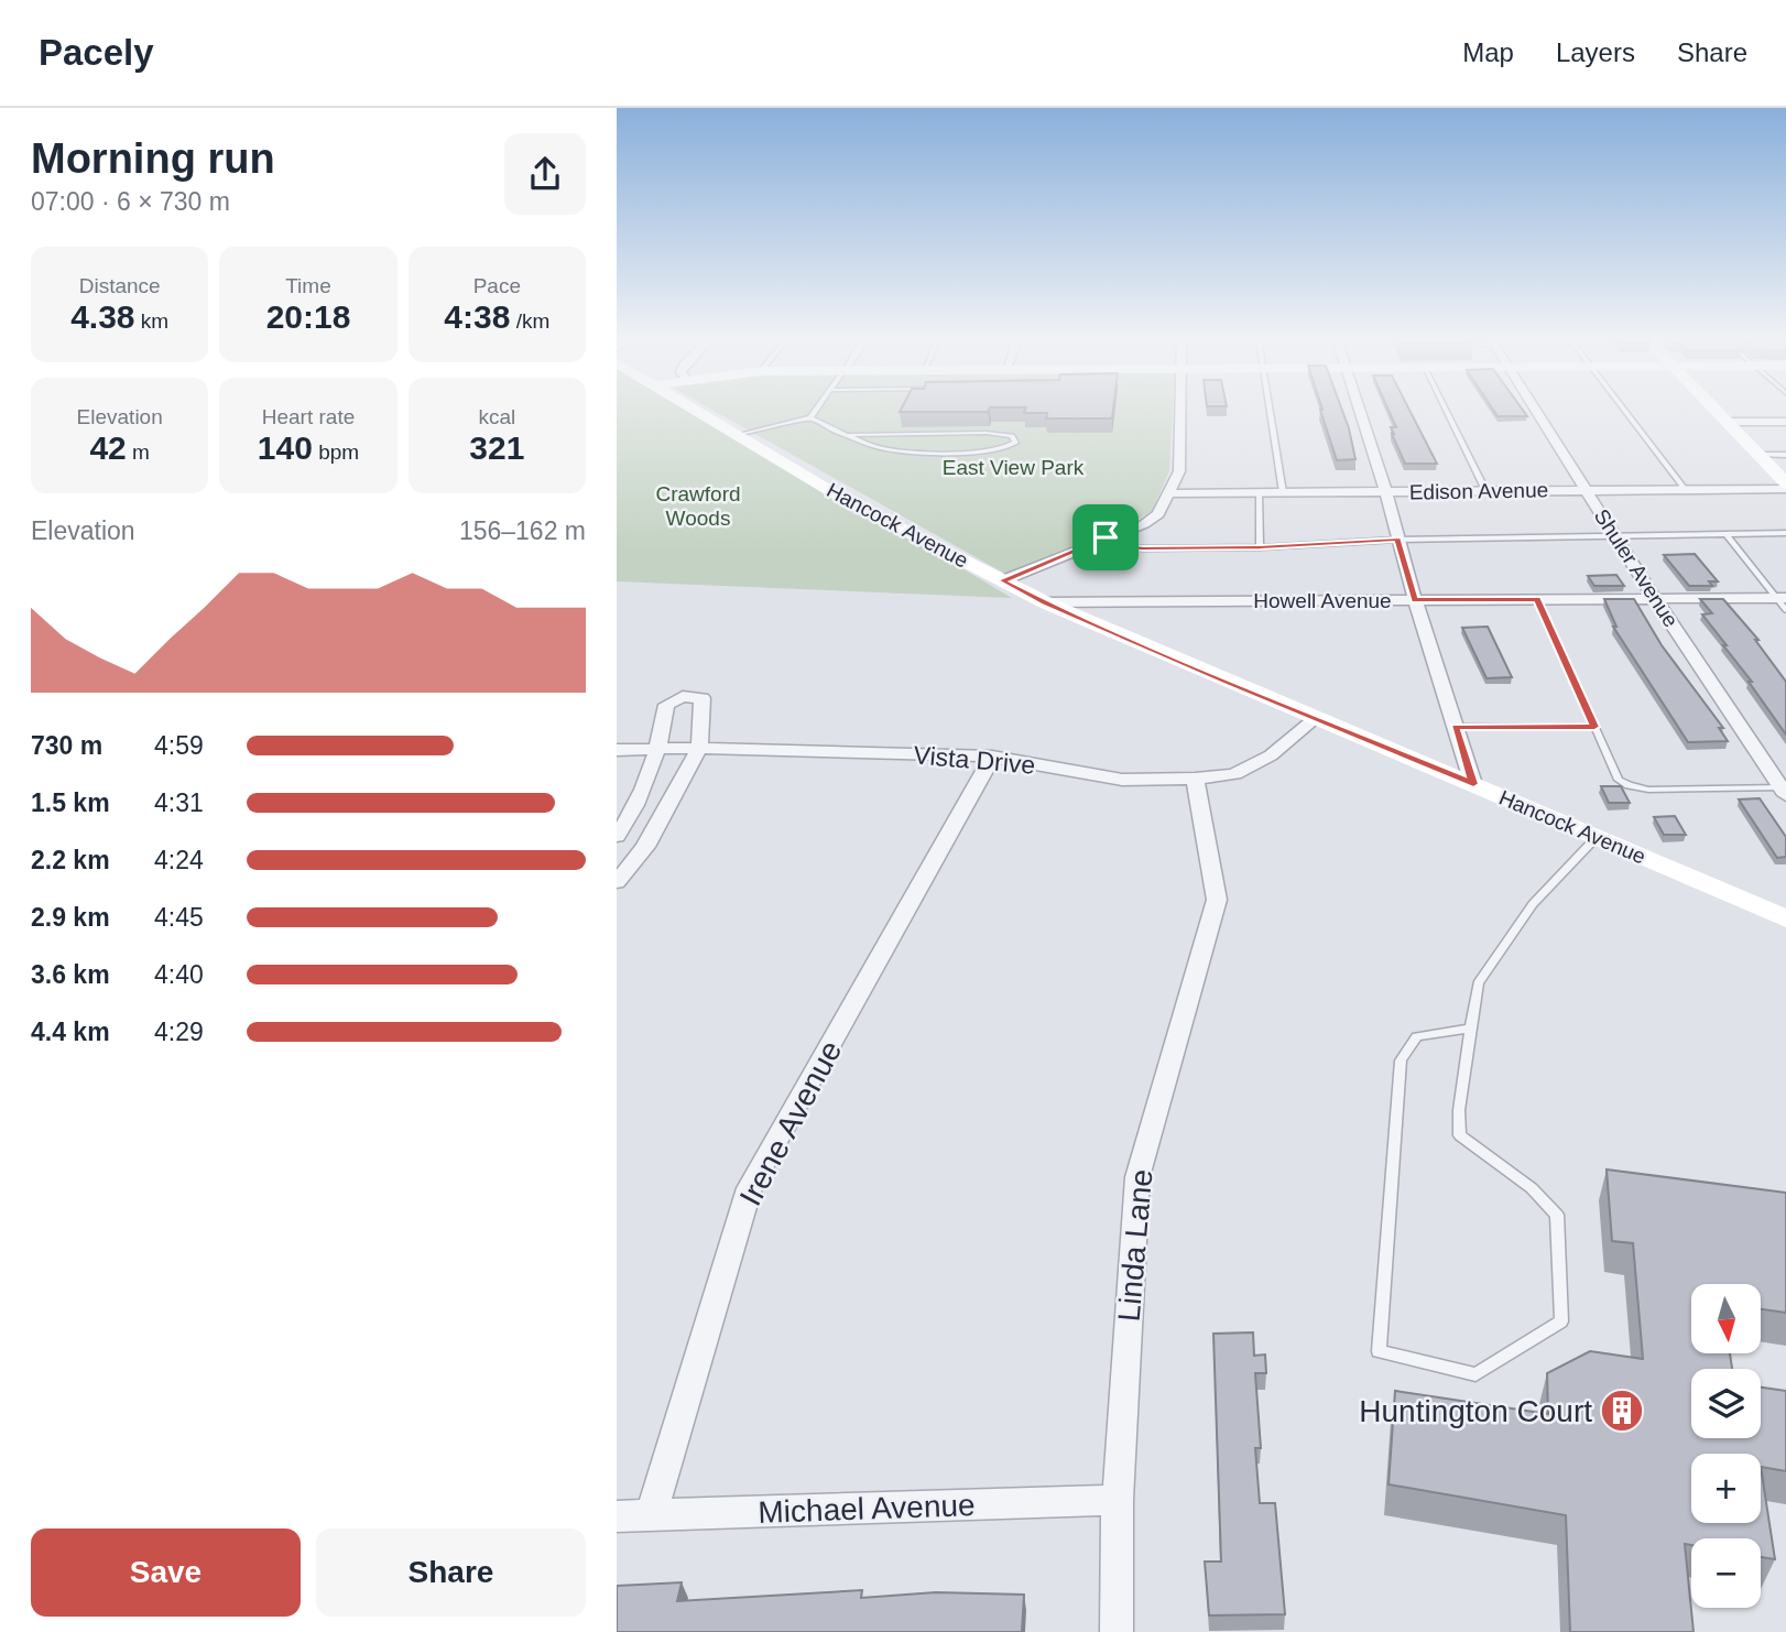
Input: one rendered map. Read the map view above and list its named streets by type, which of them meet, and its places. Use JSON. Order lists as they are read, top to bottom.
{
  "streets": {
    "street": [
      "Edison Avenue",
      "Hancock Avenue",
      "Shuler Avenue",
      "Howell Avenue",
      "Vista Drive",
      "Irene Avenue",
      "Linda Lane",
      "Michael Avenue"
    ]
  },
  "crossings": [
    ["Edison Avenue", "Shuler Avenue"],
    ["Hancock Avenue", "Howell Avenue"],
    ["Hancock Avenue", "Vista Drive"],
    ["Shuler Avenue", "Howell Avenue"],
    ["Vista Drive", "Irene Avenue"],
    ["Vista Drive", "Linda Lane"],
    ["Irene Avenue", "Michael Avenue"],
    ["Linda Lane", "Michael Avenue"]
  ],
  "parks": ["East View Park", "Crawford Woods"],
  "places": {
    "building": ["Huntington Court"]
  },
  "north": "bottom",
  "page": {
    "header": "Pacely",
    "nav": ["Map", "Layers", "Share"],
    "heading": ["Morning run", "07:00 · 6 × 730 m"],
    "stats": [
      ["Distance", "4.38 km"],
      ["Time", "20:18"],
      ["Pace", "4:38 /km"],
      ["Elevation", "42 m"],
      ["Heart rate", "140 bpm"],
      ["kcal", "321"]
    ],
    "chart": ["Elevation", "156–162 m"],
    "list": [
      {
        "name": "730 m",
        "note": "4:59"
      },
      {
        "name": "1.5 km",
        "note": "4:31"
      },
      {
        "name": "2.2 km",
        "note": "4:24"
      },
      {
        "name": "2.9 km",
        "note": "4:45"
      },
      {
        "name": "3.6 km",
        "note": "4:40"
      },
      {
        "name": "4.4 km",
        "note": "4:29"
      }
    ],
    "map_buttons": ["+", "−"],
    "buttons": ["Save", "Share"]
  }
}
